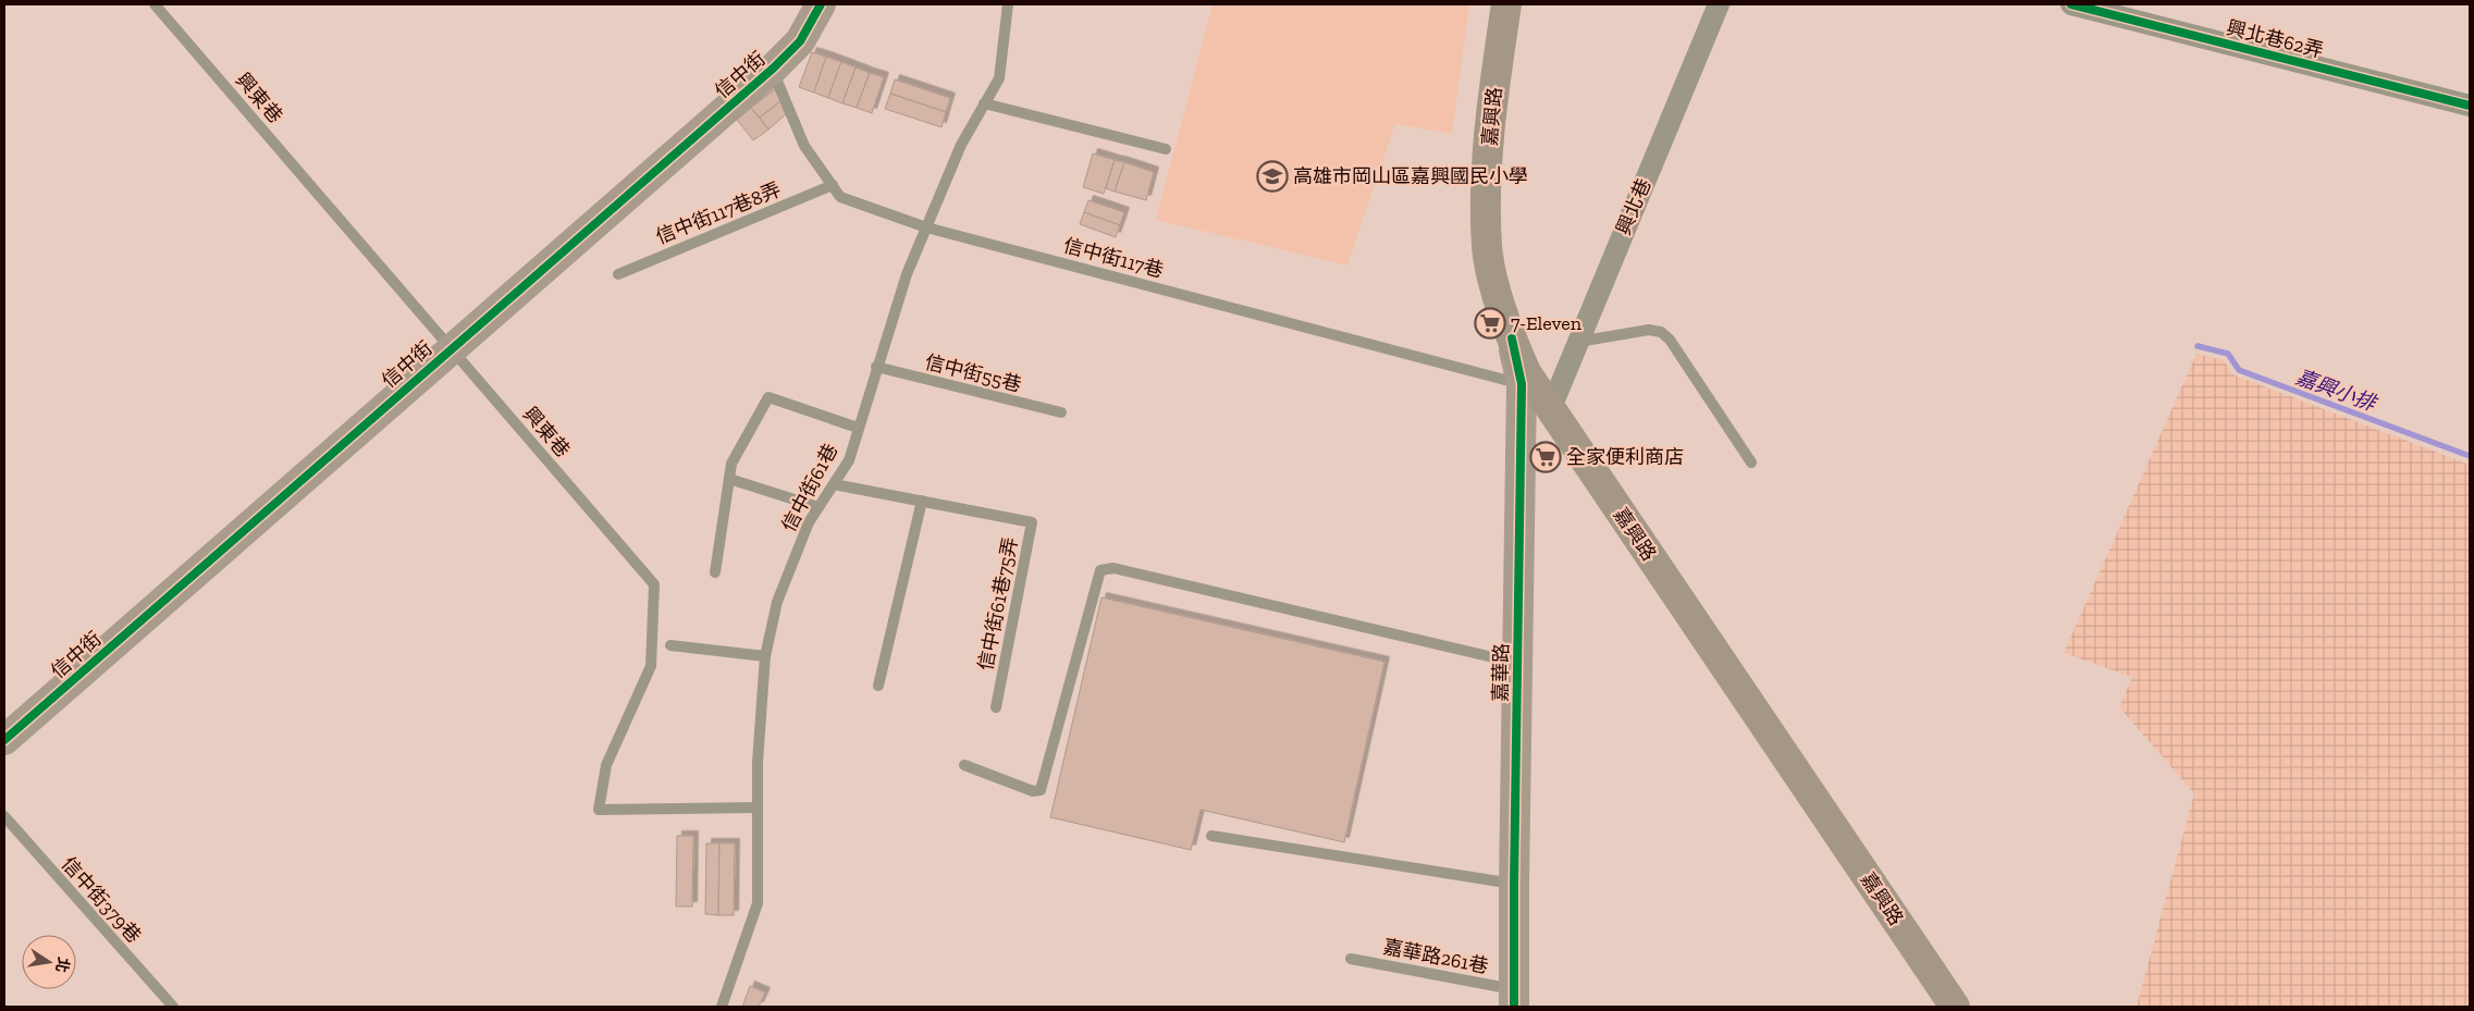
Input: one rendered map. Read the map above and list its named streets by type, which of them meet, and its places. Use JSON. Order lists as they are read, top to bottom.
{
  "streets": {
    "main road": ["嘉興路"],
    "street": [
      "興北巷62弄",
      "信中街",
      "興北巷",
      "嘉華路"
    ],
    "lane": [
      "興東巷",
      "信中街117巷8弄",
      "信中街117巷",
      "信中街55巷",
      "信中街61巷",
      "信中街61巷75弄",
      "信中街379巷",
      "嘉華路261巷"
    ]
  },
  "crossings": [
    ["信中街", "興東巷"],
    ["信中街", "信中街117巷"],
    ["興東巷", "信中街61巷"],
    ["嘉興路", "興北巷"],
    ["嘉興路", "嘉華路"],
    ["信中街117巷8弄", "信中街117巷"],
    ["信中街117巷", "信中街61巷"],
    ["信中街117巷", "嘉華路"],
    ["信中街55巷", "信中街61巷"],
    ["信中街61巷", "信中街61巷75弄"],
    ["嘉華路", "嘉華路261巷"]
  ],
  "water": ["嘉興小排"],
  "places": {
    "school or university": ["高雄市岡山區嘉興國民小學"],
    "supermarket": ["7-Eleven", "全家便利商店"]
  },
  "north": "right"
}
